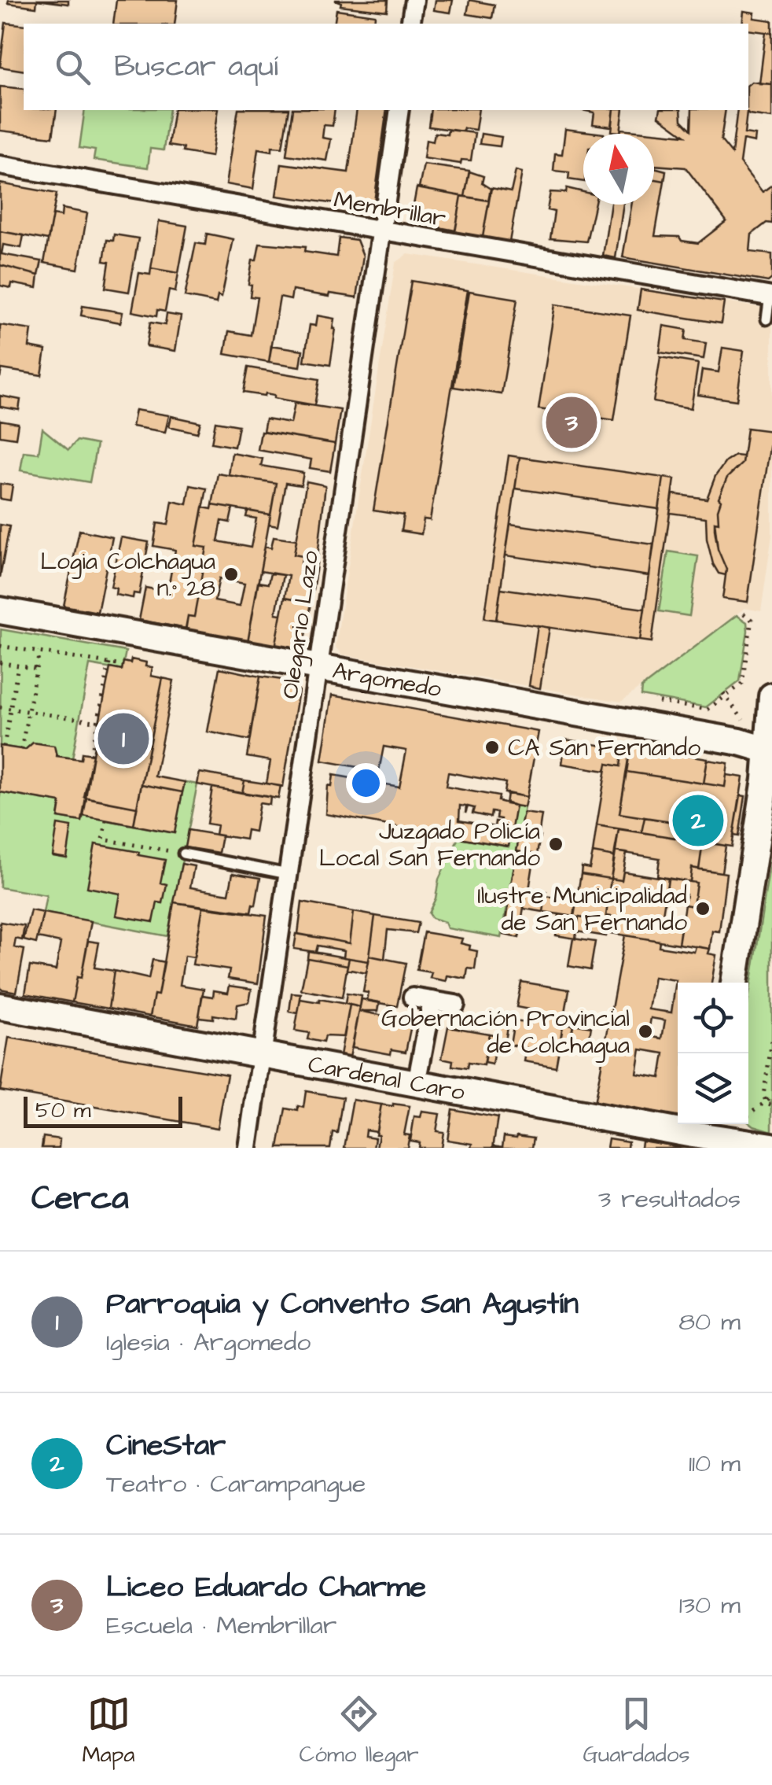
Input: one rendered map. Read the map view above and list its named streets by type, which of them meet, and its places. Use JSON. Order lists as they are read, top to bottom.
{
  "streets": {
    "street": [
      "Membrillar",
      "Olegario Lazo",
      "Argomedo",
      "Cardenal Caro"
    ]
  },
  "crossings": [
    ["Membrillar", "Olegario Lazo"],
    ["Olegario Lazo", "Argomedo"],
    ["Olegario Lazo", "Cardenal Caro"]
  ],
  "places": [
    "Logia Colchagua n.° 28",
    "CA San Fernando",
    "Juzgado Policía Local San Fernando",
    "Ilustre Municipalidad de San Fernando",
    "Gobernación Provincial de Colchagua"
  ],
  "scale_bar": "50 m",
  "north": "top",
  "page": {
    "search": "Buscar aquí",
    "pins": ["3", "1", "2"],
    "scale": "50 m",
    "heading": ["Cerca", "3 resultados"],
    "list": [
      {
        "mark": "1",
        "name": "Parroquia y Convento San Agustín",
        "note": "Iglesia · Argomedo",
        "value": "80 m"
      },
      {
        "mark": "2",
        "name": "CineStar",
        "note": "Teatro · Carampangue",
        "value": "110 m"
      },
      {
        "mark": "3",
        "name": "Liceo Eduardo Charme",
        "note": "Escuela · Membrillar",
        "value": "130 m"
      }
    ],
    "nav": ["Mapa", "Cómo llegar", "Guardados"]
  }
}
